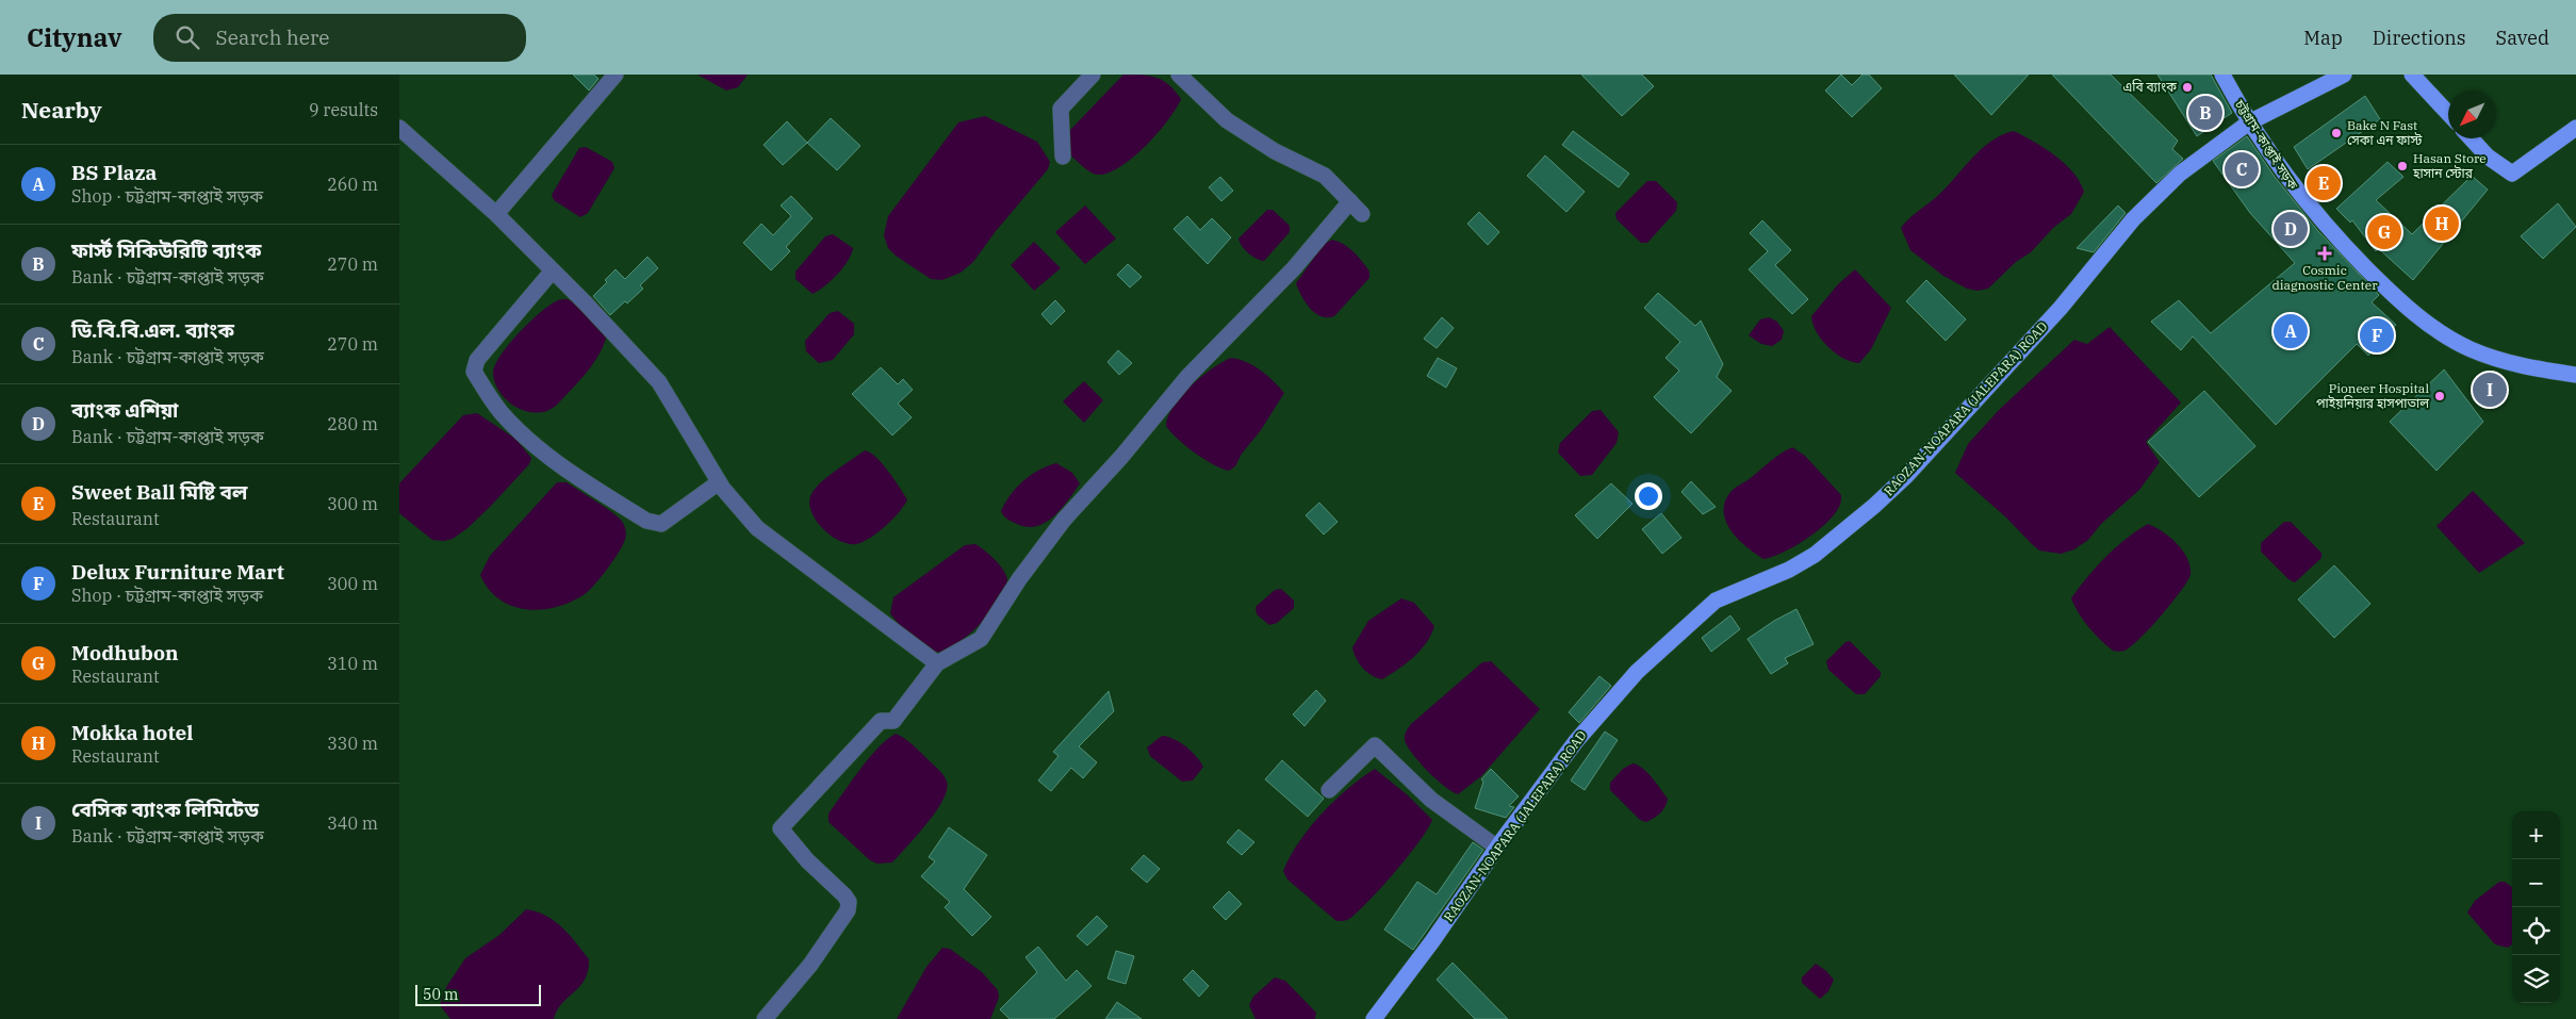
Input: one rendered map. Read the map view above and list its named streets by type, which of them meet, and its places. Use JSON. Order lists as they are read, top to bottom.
{
  "streets": {
    "main road": ["চট্টগ্রাম-কাপ্তাই সড়ক", "RAOZAN-NOAPARA (JALEPARA) ROAD"]
  },
  "crossings": [
    ["চট্টগ্রাম-কাপ্তাই সড়ক", "RAOZAN-NOAPARA (JALEPARA) ROAD"]
  ],
  "places": {
    "other": [
      "এবি ব্যাংক",
      "Bake N Fast সেকা এন ফাস্ট",
      "Hasan Store হাসান স্টোর",
      "Pioneer Hospital পাইয়নিয়ার হাসপাতাল"
    ],
    "health": ["Cosmic diagnostic Center"]
  },
  "scale_bar": "50 m",
  "north": "bottom left",
  "page": {
    "header": "Citynav",
    "search": "Search here",
    "nav": ["Map", "Directions", "Saved"],
    "heading": ["Nearby", "9 results"],
    "pins": [
      "B",
      "C",
      "E",
      "H",
      "D",
      "G",
      "A",
      "F",
      "I"
    ],
    "list": [
      {
        "mark": "A",
        "name": "BS Plaza",
        "note": "Shop · চট্টগ্রাম-কাপ্তাই সড়ক",
        "value": "260 m"
      },
      {
        "mark": "B",
        "name": "ফার্স্ট সিকিউরিটি ব্যাংক",
        "note": "Bank · চট্টগ্রাম-কাপ্তাই সড়ক",
        "value": "270 m"
      },
      {
        "mark": "C",
        "name": "ডি.বি.বি.এল. ব্যাংক",
        "note": "Bank · চট্টগ্রাম-কাপ্তাই সড়ক",
        "value": "270 m"
      },
      {
        "mark": "D",
        "name": "ব্যাংক এশিয়া",
        "note": "Bank · চট্টগ্রাম-কাপ্তাই সড়ক",
        "value": "280 m"
      },
      {
        "mark": "E",
        "name": "Sweet Ball মিষ্টি বল",
        "note": "Restaurant",
        "value": "300 m"
      },
      {
        "mark": "F",
        "name": "Delux Furniture Mart",
        "note": "Shop · চট্টগ্রাম-কাপ্তাই সড়ক",
        "value": "300 m"
      },
      {
        "mark": "G",
        "name": "Modhubon",
        "note": "Restaurant",
        "value": "310 m"
      },
      {
        "mark": "H",
        "name": "Mokka hotel",
        "note": "Restaurant",
        "value": "330 m"
      },
      {
        "mark": "I",
        "name": "বেসিক ব্যাংক লিমিটেড",
        "note": "Bank · চট্টগ্রাম-কাপ্তাই সড়ক",
        "value": "340 m"
      }
    ],
    "map_buttons": ["+", "−"],
    "scale": "50 m"
  }
}
